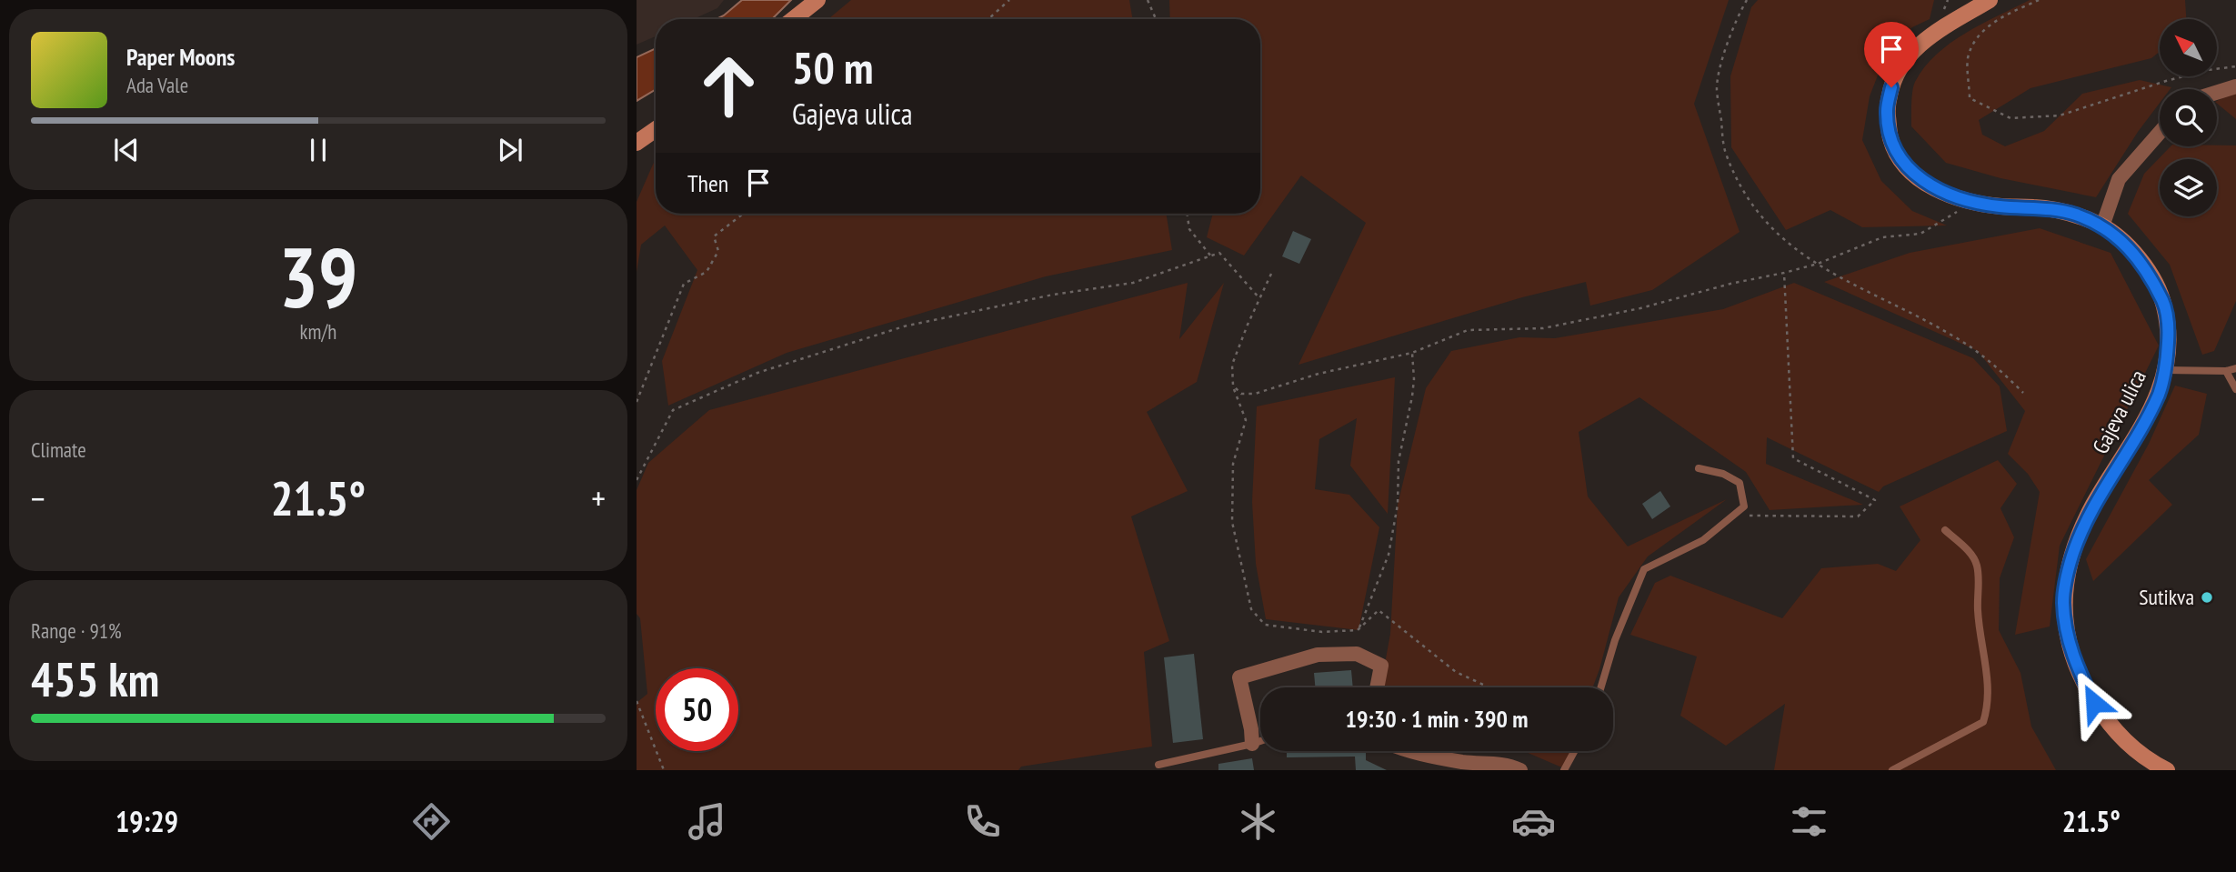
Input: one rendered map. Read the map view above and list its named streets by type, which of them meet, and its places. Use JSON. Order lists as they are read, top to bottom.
{
  "streets": {
    "main road": ["Gajeva ulica"]
  },
  "places": ["Sutikva"],
  "north": "top left",
  "page": {
    "turn": ["50 m", "Gajeva ulica"],
    "song": ["Paper Moons", "Ada Vale"],
    "then": "Then",
    "tile": [
      ["39", "km/h"],
      "Climate",
      ["Range · 91%", "455 km"]
    ],
    "heat": ["−", "21.5°", "+"],
    "limit": "50",
    "trip": "19:30 · 1 min · 390 m",
    "tabs": ["19:29", "21.5°"]
  }
}
